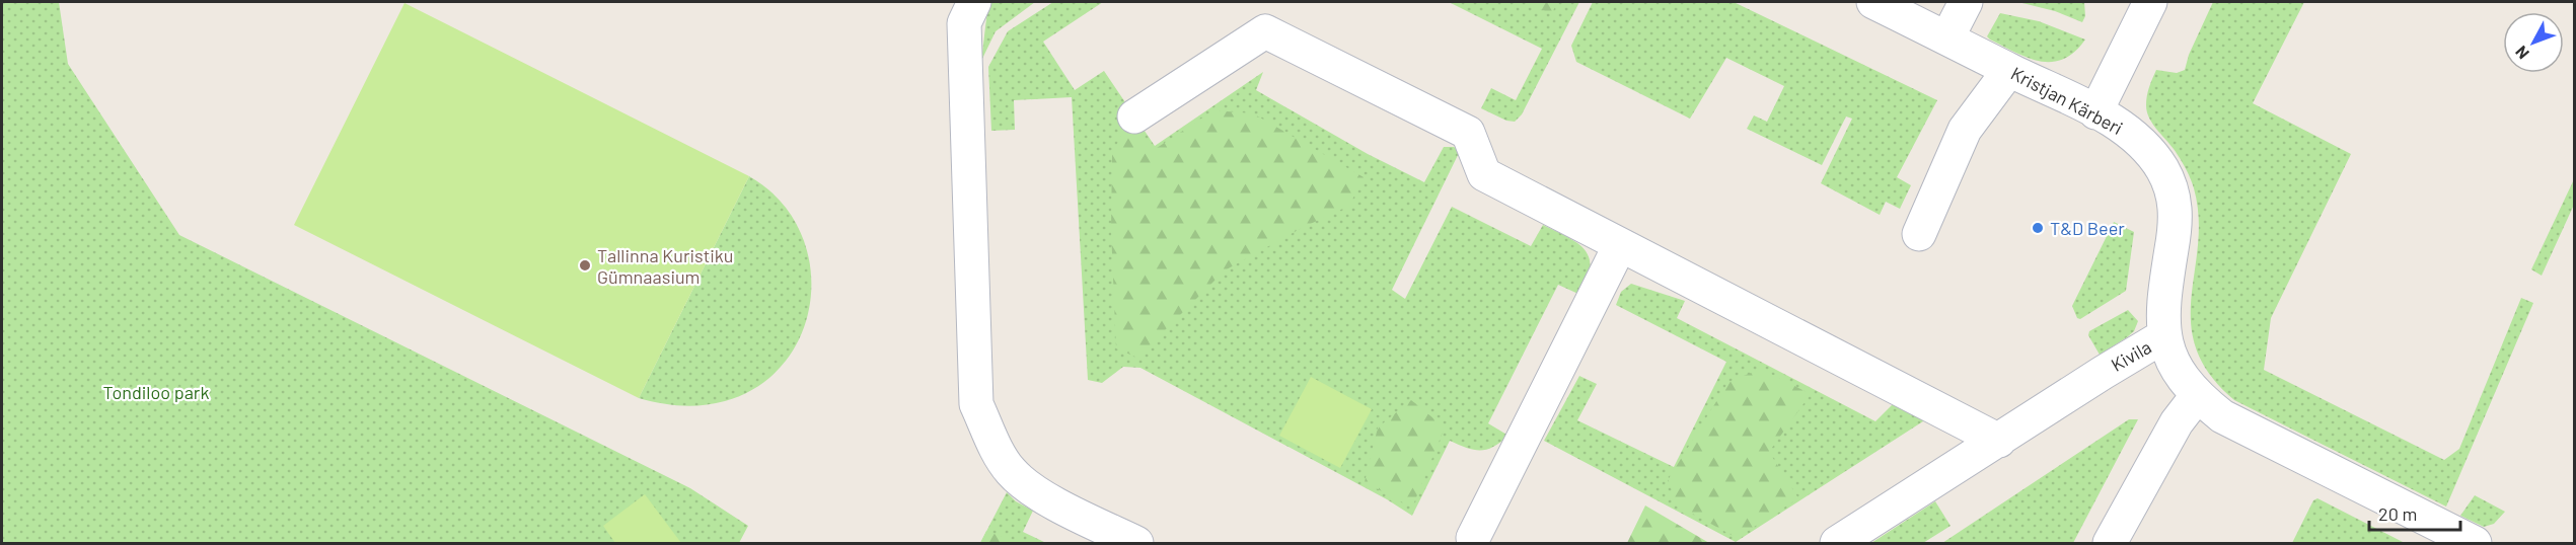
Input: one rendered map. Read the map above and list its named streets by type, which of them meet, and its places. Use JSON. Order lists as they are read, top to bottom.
{
  "streets": {
    "street": ["Kristjan Kärberi", "Kivila"]
  },
  "crossings": [
    ["Kristjan Kärberi", "Kivila"]
  ],
  "parks": ["Tondiloo park"],
  "places": ["T&D Beer", "Tallinna Kuristiku Gümnaasium"],
  "scale_bar": "20 m",
  "north": "bottom left"
}
